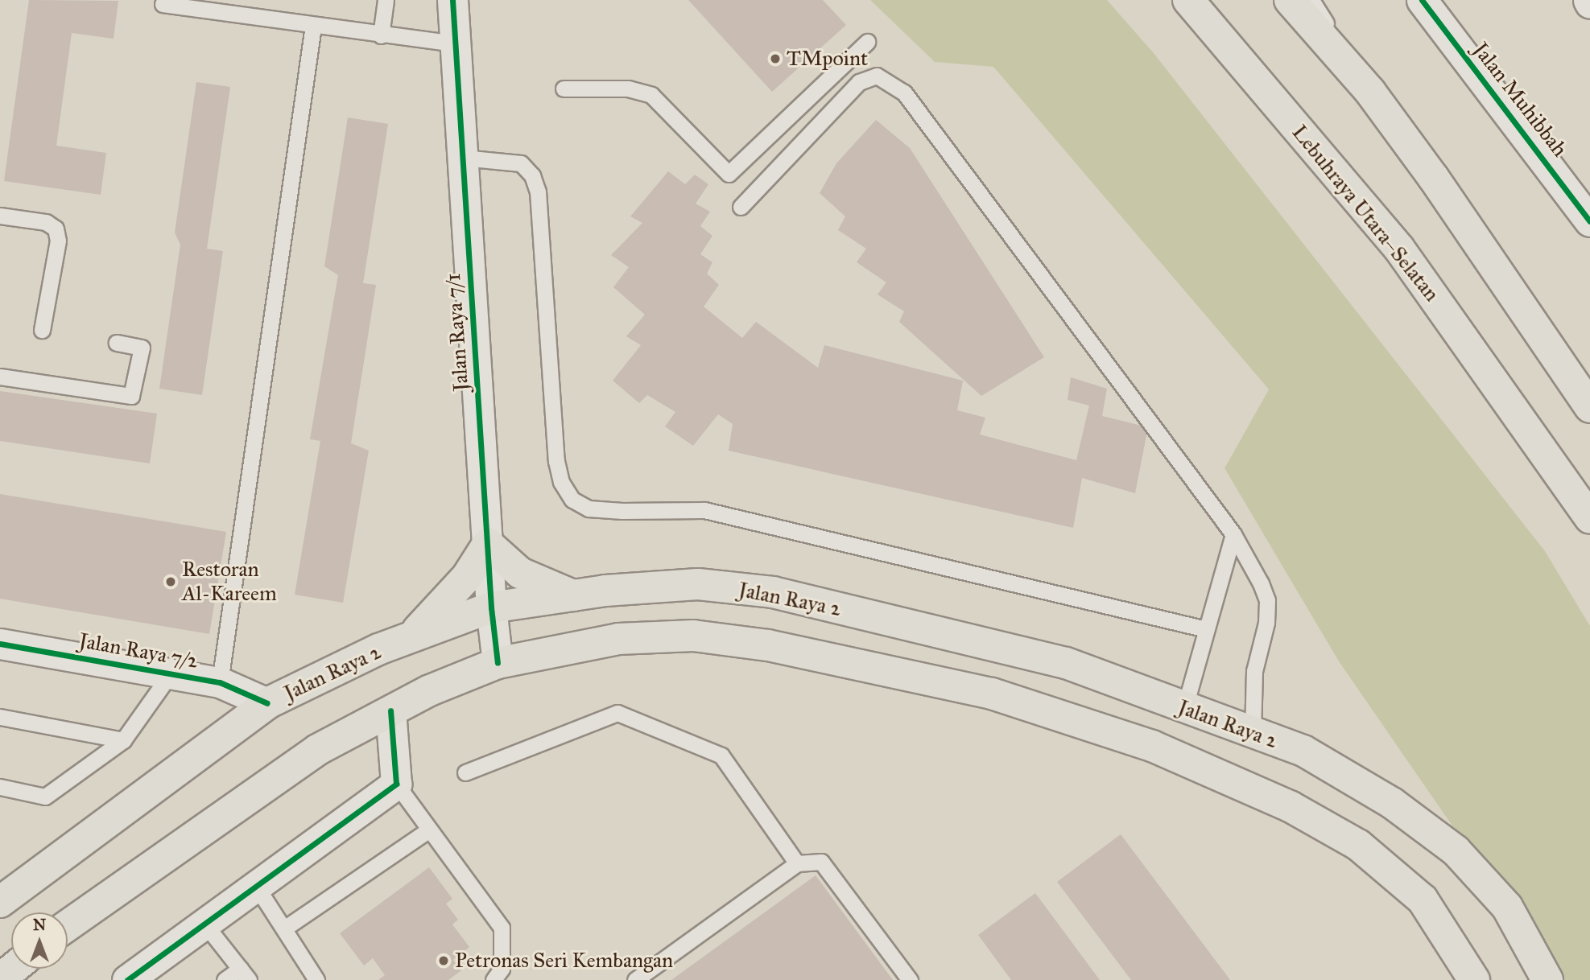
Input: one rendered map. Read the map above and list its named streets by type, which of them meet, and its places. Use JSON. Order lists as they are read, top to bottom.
{
  "streets": {
    "main road": ["Lebuhraya Utara–Selatan", "Jalan Raya 2"],
    "street": ["Jalan Muhibbah", "Jalan Raya 7/1", "Jalan Raya 7/2"]
  },
  "crossings": [
    ["Jalan Raya 7/1", "Jalan Raya 2"],
    ["Jalan Raya 2", "Jalan Raya 7/2"]
  ],
  "places": ["TMpoint", "Restoran Al-Kareem", "Petronas Seri Kembangan"],
  "north": "top"
}
